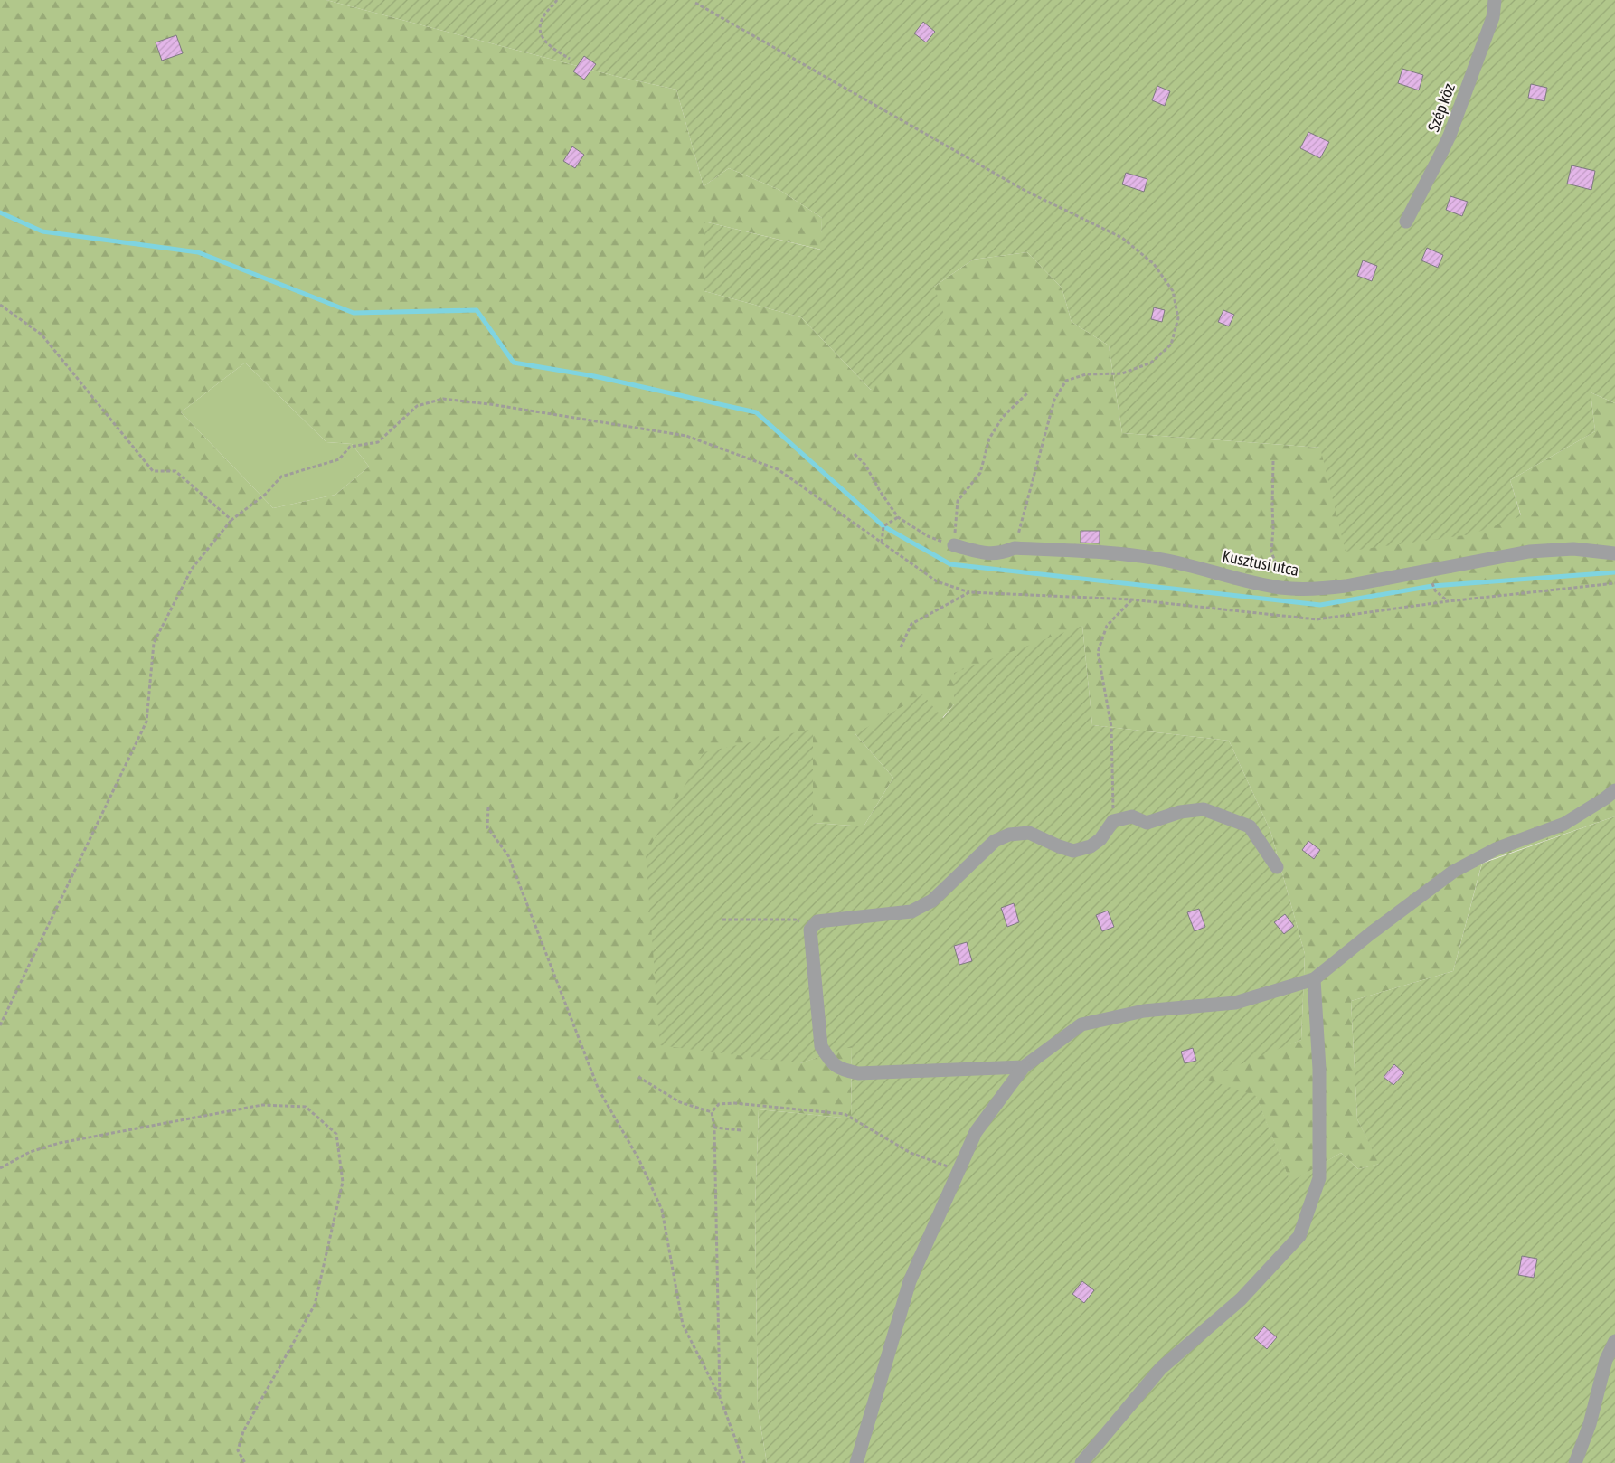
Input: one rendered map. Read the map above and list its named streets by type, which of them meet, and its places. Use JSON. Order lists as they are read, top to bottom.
{
  "streets": {
    "street": ["Szép köz", "Kusztusi utca"]
  }
}
